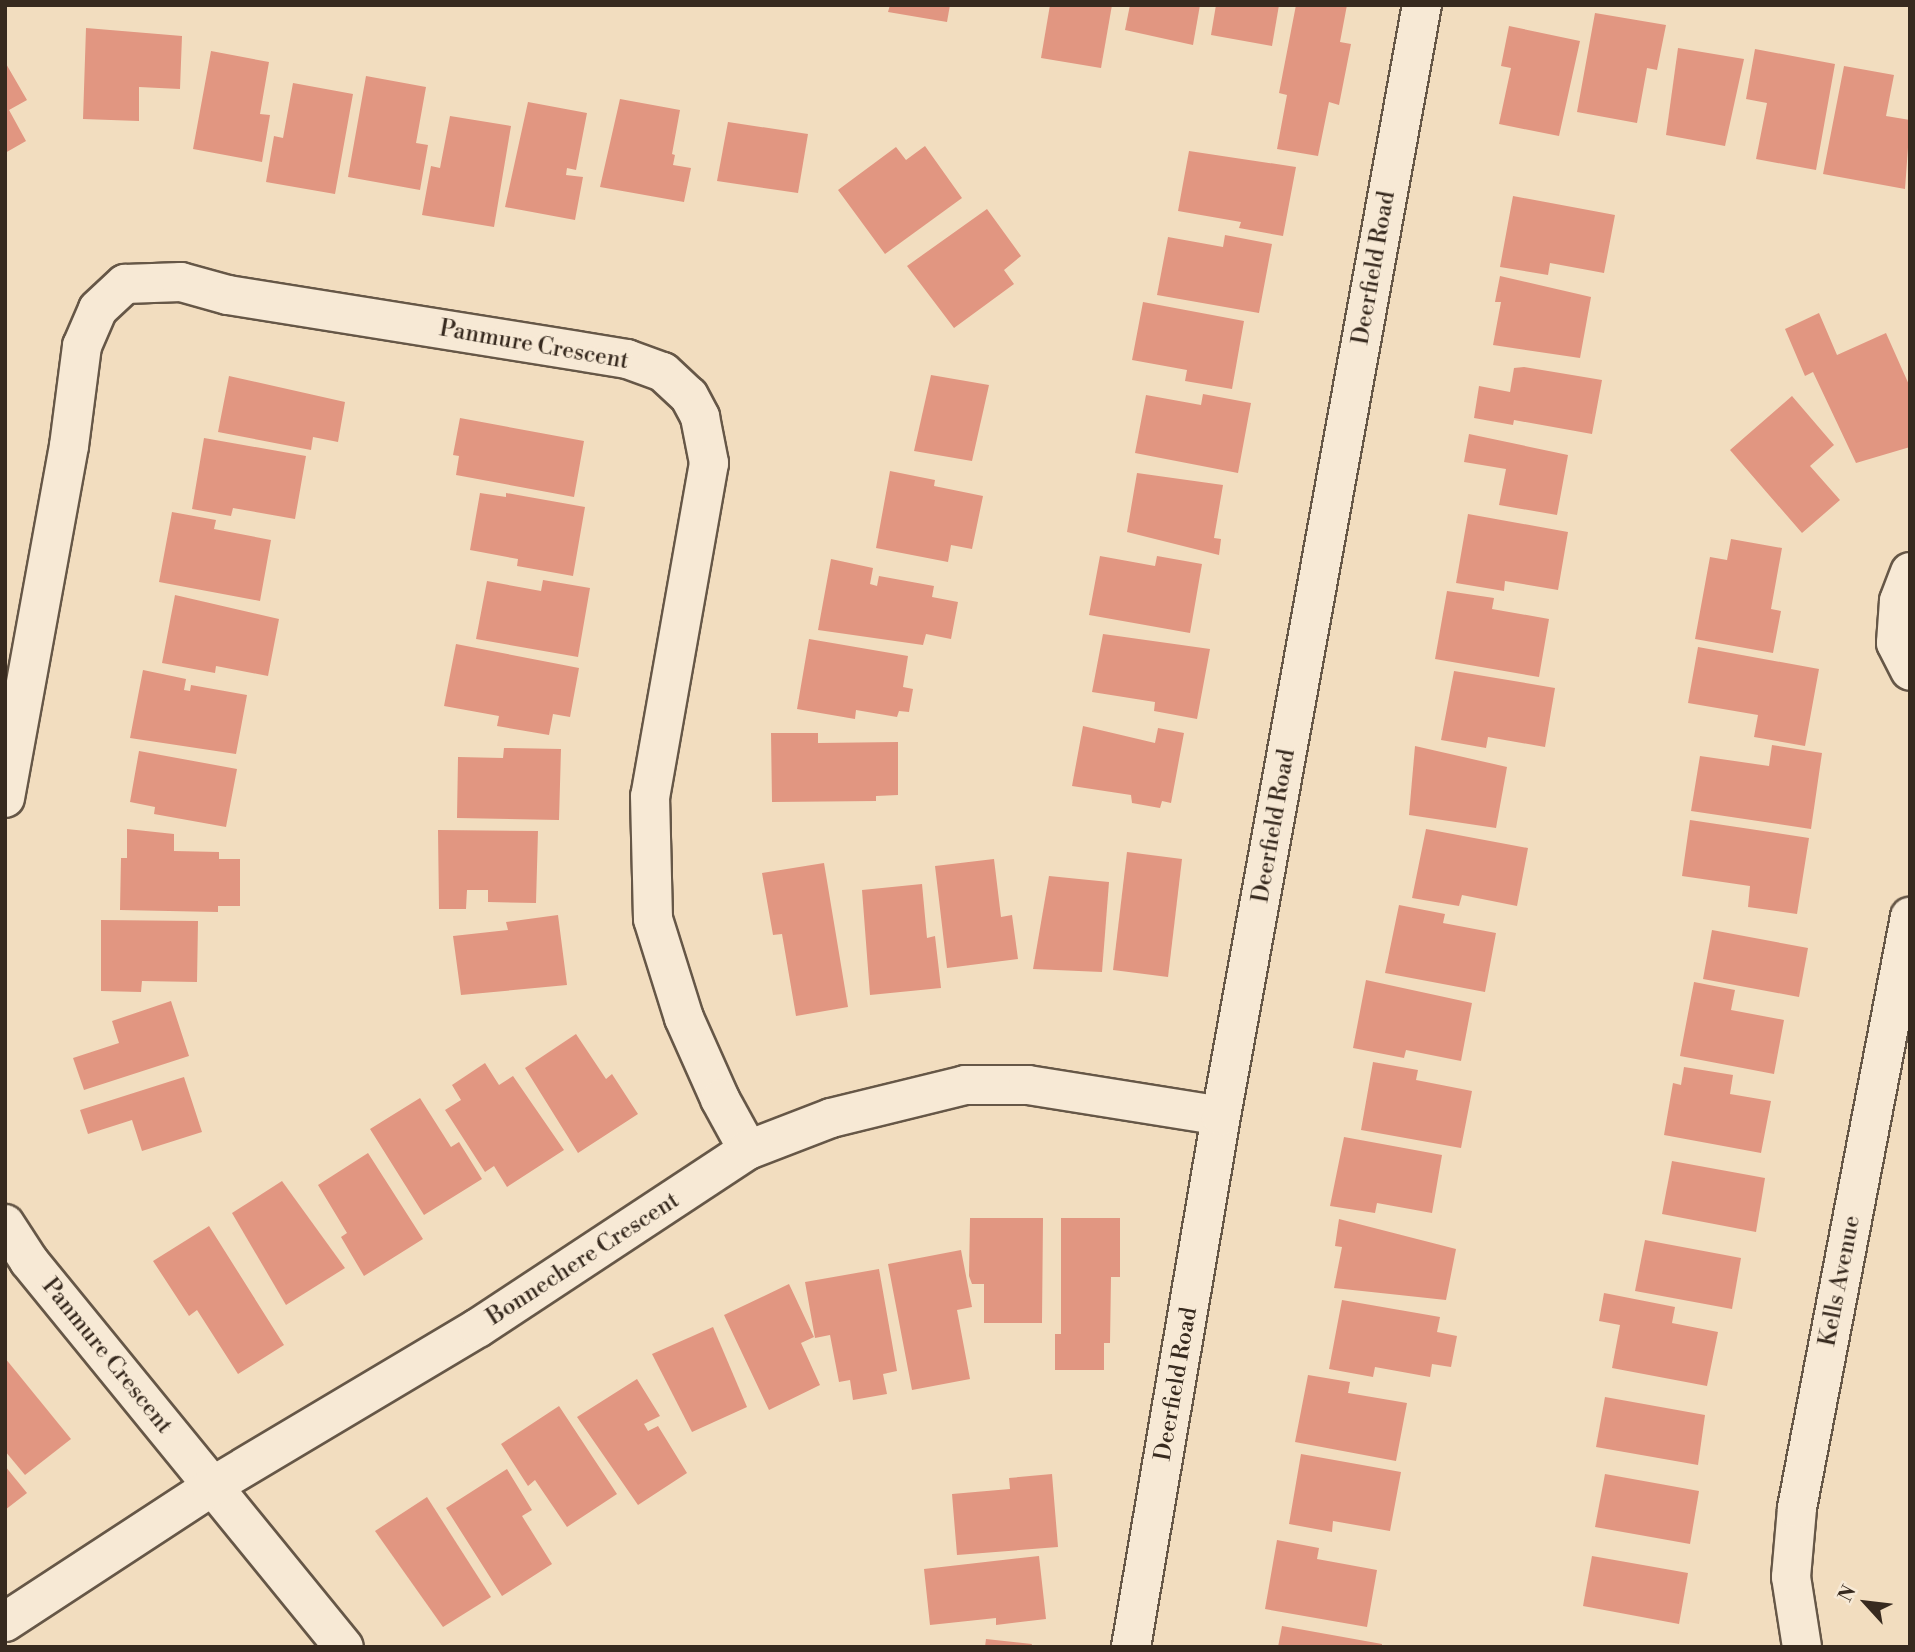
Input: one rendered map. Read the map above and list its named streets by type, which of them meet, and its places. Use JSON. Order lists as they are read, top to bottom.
{
  "streets": {
    "street": [
      "Deerfield Road",
      "Panmure Crescent",
      "Bonnechere Crescent",
      "Kells Avenue"
    ]
  },
  "crossings": [
    ["Deerfield Road", "Bonnechere Crescent"],
    ["Panmure Crescent", "Bonnechere Crescent"]
  ],
  "north": "top left"
}
